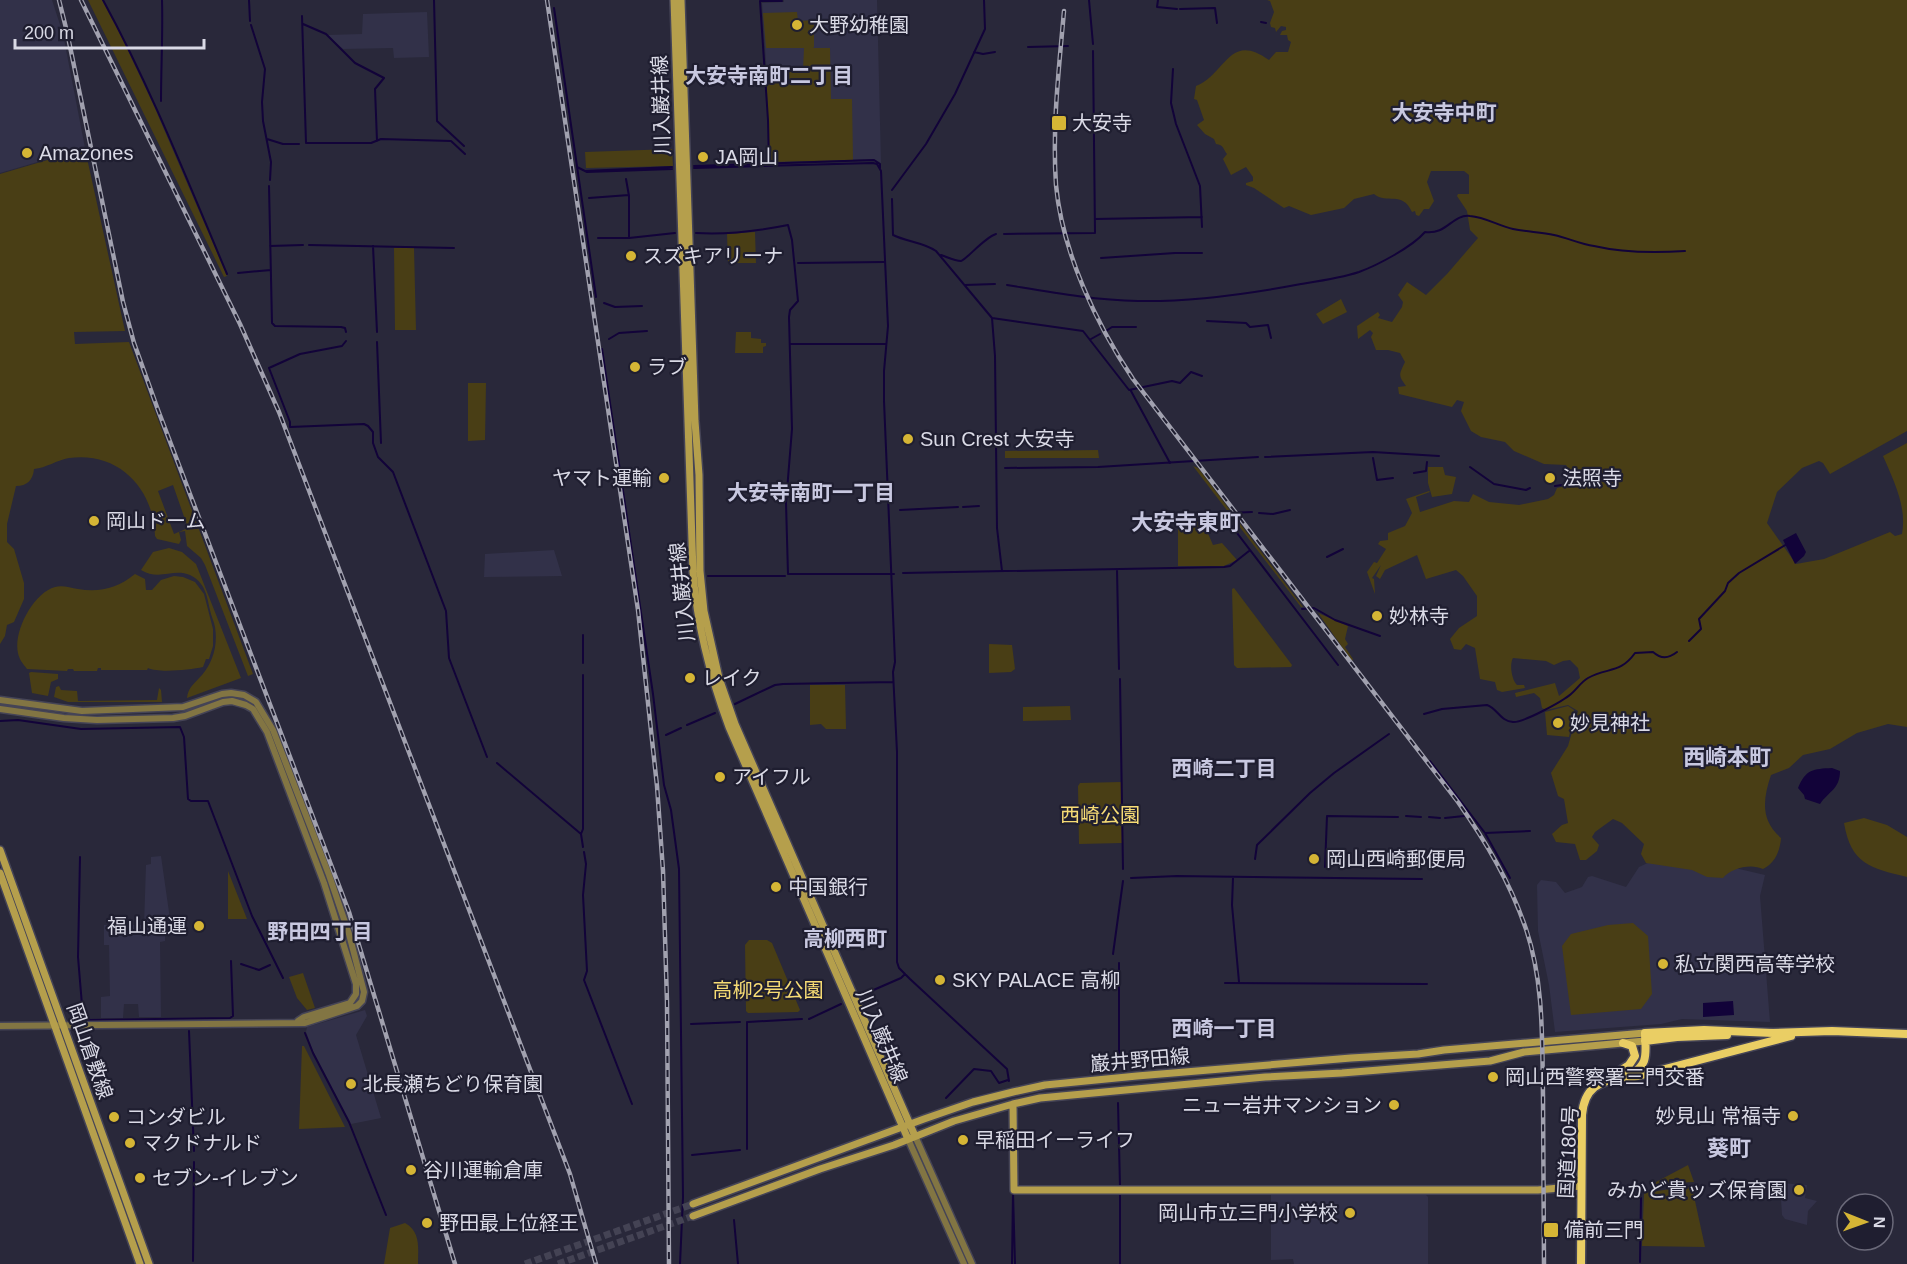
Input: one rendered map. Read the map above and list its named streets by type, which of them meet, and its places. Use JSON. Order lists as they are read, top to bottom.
{
  "streets": {
    "highway": ["国道180号"],
    "main road": ["川入巌井線", "岡山倉敷線", "巌井野田線"]
  },
  "crossings": [
    ["川入巌井線", "巌井野田線"],
    ["巌井野田線", "国道180号"]
  ],
  "districts": [
    "大安寺南町二丁目",
    "大安寺中町",
    "大安寺南町一丁目",
    "大安寺東町",
    "西崎本町",
    "西崎二丁目",
    "野田四丁目",
    "高柳西町",
    "西崎一丁目",
    "葵町"
  ],
  "parks": ["西崎公園", "高柳2号公園"],
  "places": {
    "other": [
      "大野幼稚園",
      "Amazones",
      "JA岡山",
      "スズキアリーナ",
      "ラブ",
      "Sun Crest 大安寺",
      "ヤマト運輸",
      "法照寺",
      "岡山ドーム",
      "妙林寺",
      "レイク",
      "妙見神社",
      "アイフル",
      "岡山西崎郵便局",
      "中国銀行",
      "福山通運",
      "私立関西高等学校",
      "SKY PALACE 高柳",
      "岡山西警察署三門交番",
      "北長瀬ちどり保育園",
      "ニュー岩井マンション",
      "妙見山 常福寺",
      "コンダビル",
      "早稲田イーライフ",
      "マクドナルド",
      "谷川運輸倉庫",
      "セブン-イレブン",
      "みかど貴ッズ保育園",
      "岡山市立三門小学校",
      "野田最上位経王"
    ],
    "transit": ["大安寺", "備前三門"]
  },
  "scale_bar": "200 m",
  "north": "right"
}
